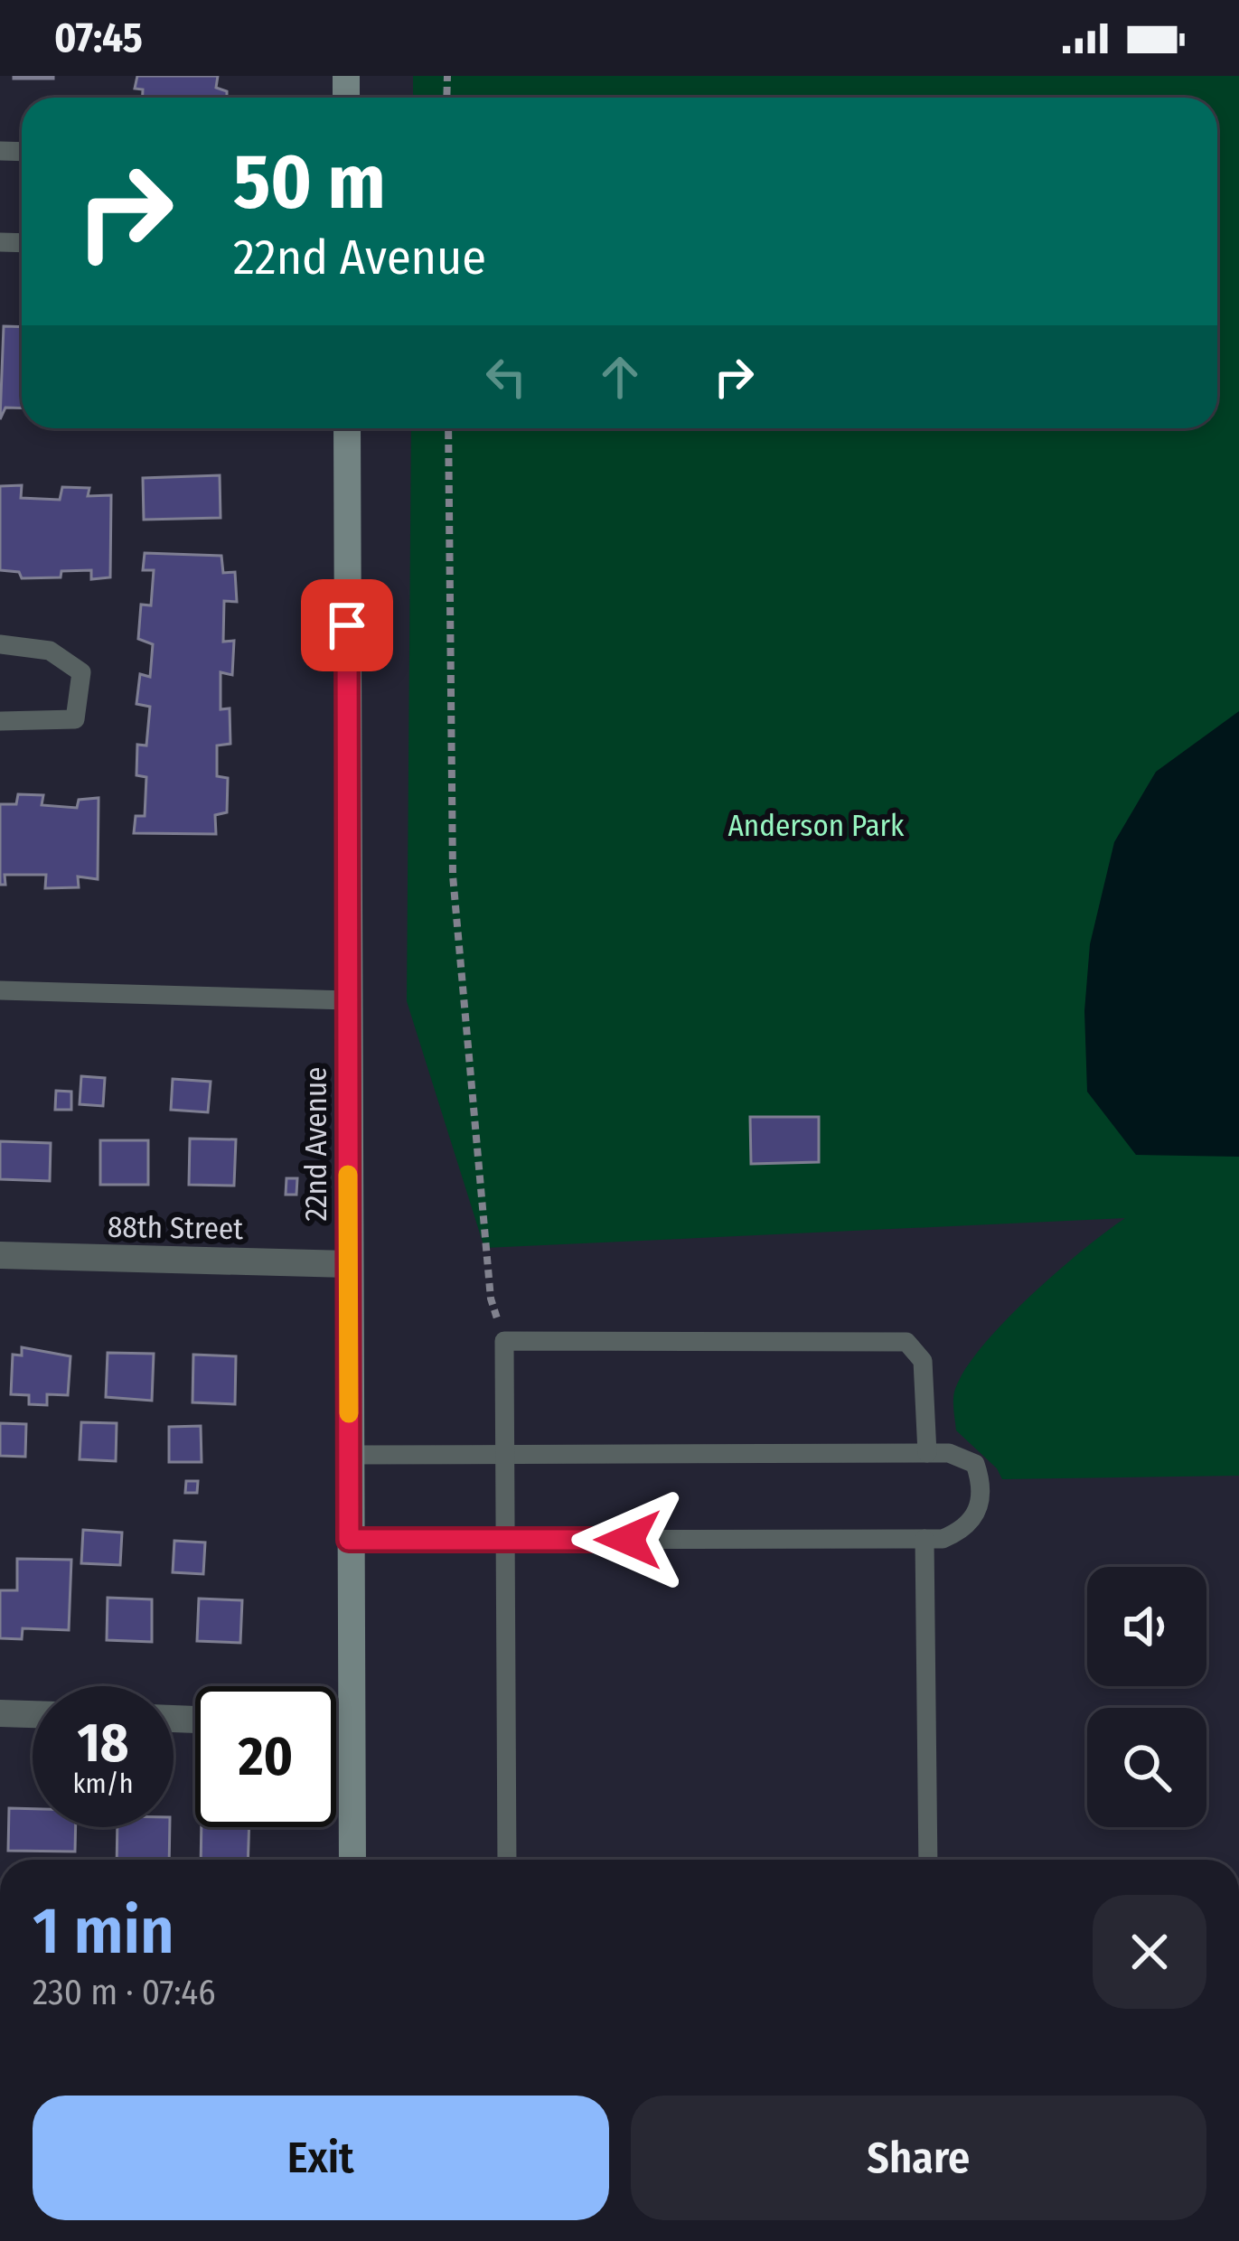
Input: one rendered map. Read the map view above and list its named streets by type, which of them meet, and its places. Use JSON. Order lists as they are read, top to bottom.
{
  "streets": {
    "street": ["22nd Avenue", "88th Street"]
  },
  "crossings": [
    ["22nd Avenue", "88th Street"]
  ],
  "parks": ["Anderson Park"],
  "page": {
    "status": "07:45",
    "turn": ["50 m", "22nd Avenue"],
    "speed": "18 km/h",
    "limit": "20",
    "heading": ["1 min", "230 m · 07:46"],
    "buttons": ["Exit", "Share"]
  }
}
